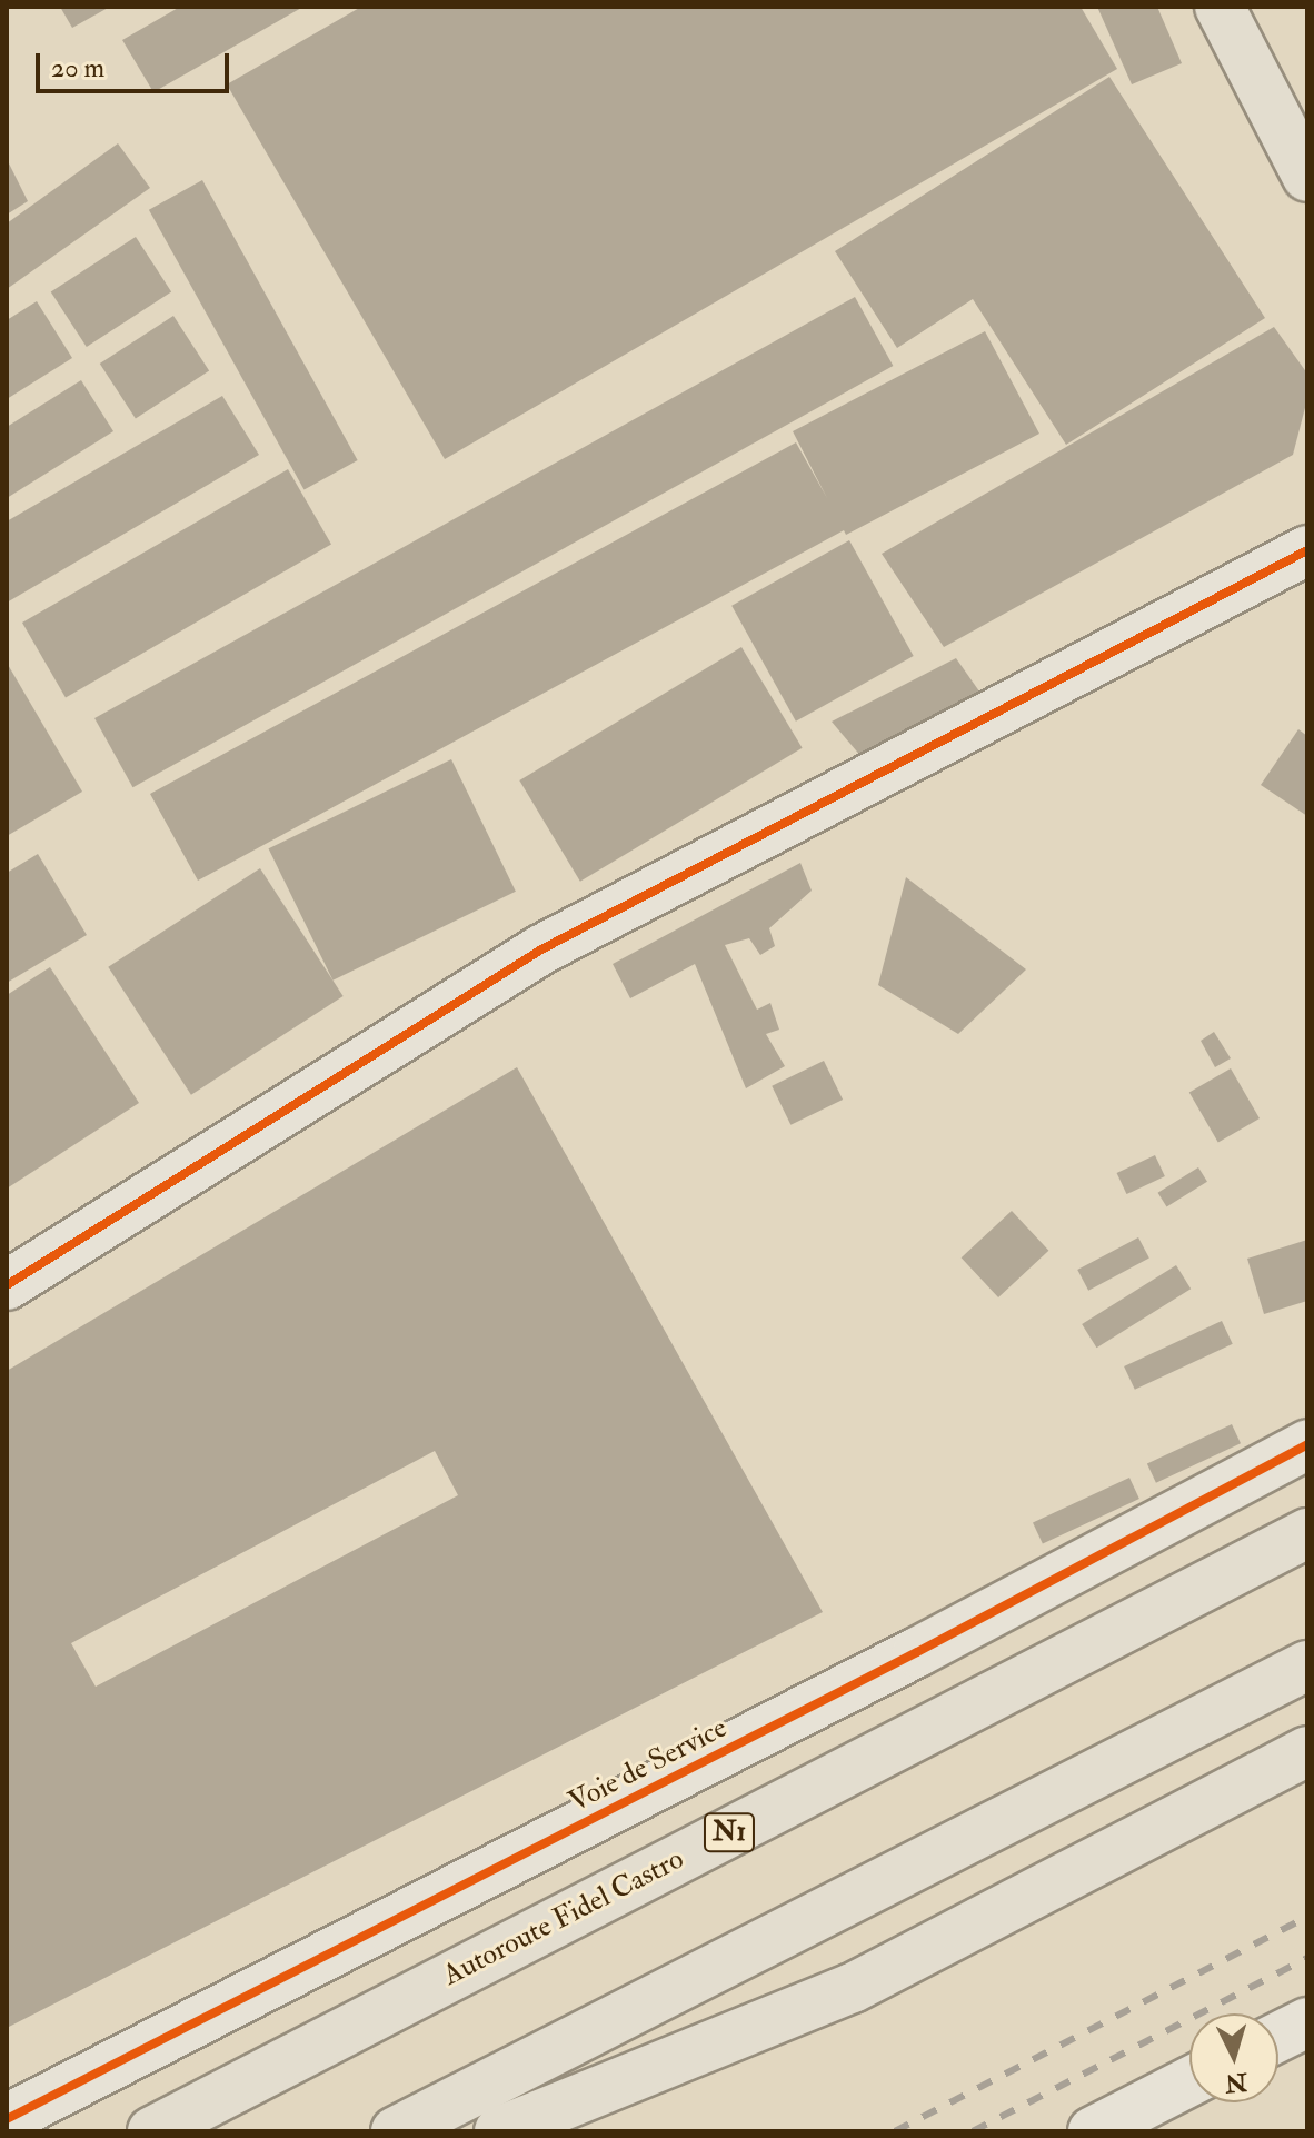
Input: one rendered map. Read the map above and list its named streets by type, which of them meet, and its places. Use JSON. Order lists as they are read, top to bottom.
{
  "streets": {
    "main road": ["N1", "Autoroute Fidel Castro"],
    "street": ["Voie de Service"]
  },
  "scale_bar": "20 m",
  "north": "bottom"
}
